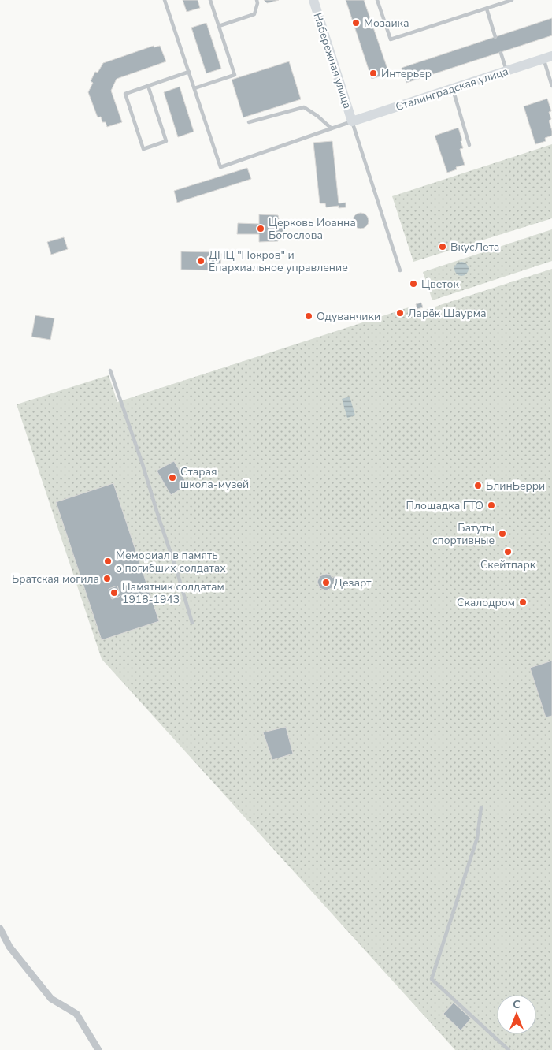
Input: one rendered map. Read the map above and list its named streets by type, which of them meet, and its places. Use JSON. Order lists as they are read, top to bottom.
{
  "streets": {
    "street": ["Набережная улица", "Сталинградская улица"]
  },
  "crossings": [
    ["Набережная улица", "Сталинградская улица"]
  ],
  "places": [
    "Мозаика",
    "Интерьер",
    "Церковь Иоанна Богослова",
    "ВкусЛета",
    "ДПЦ \"Покров\" и Епархиальное управление",
    "Цветок",
    "Ларёк Шаурма",
    "Одуванчики",
    "Старая школа-музей",
    "БлинБерри",
    "Площадка ГТО",
    "Батуты спортивные",
    "Скейтпарк",
    "Мемориал в память о погибших солдатах",
    "Братская могила",
    "Дезарт",
    "Памятник солдатам 1918-1943",
    "Скалодром"
  ],
  "north": "top"
}
